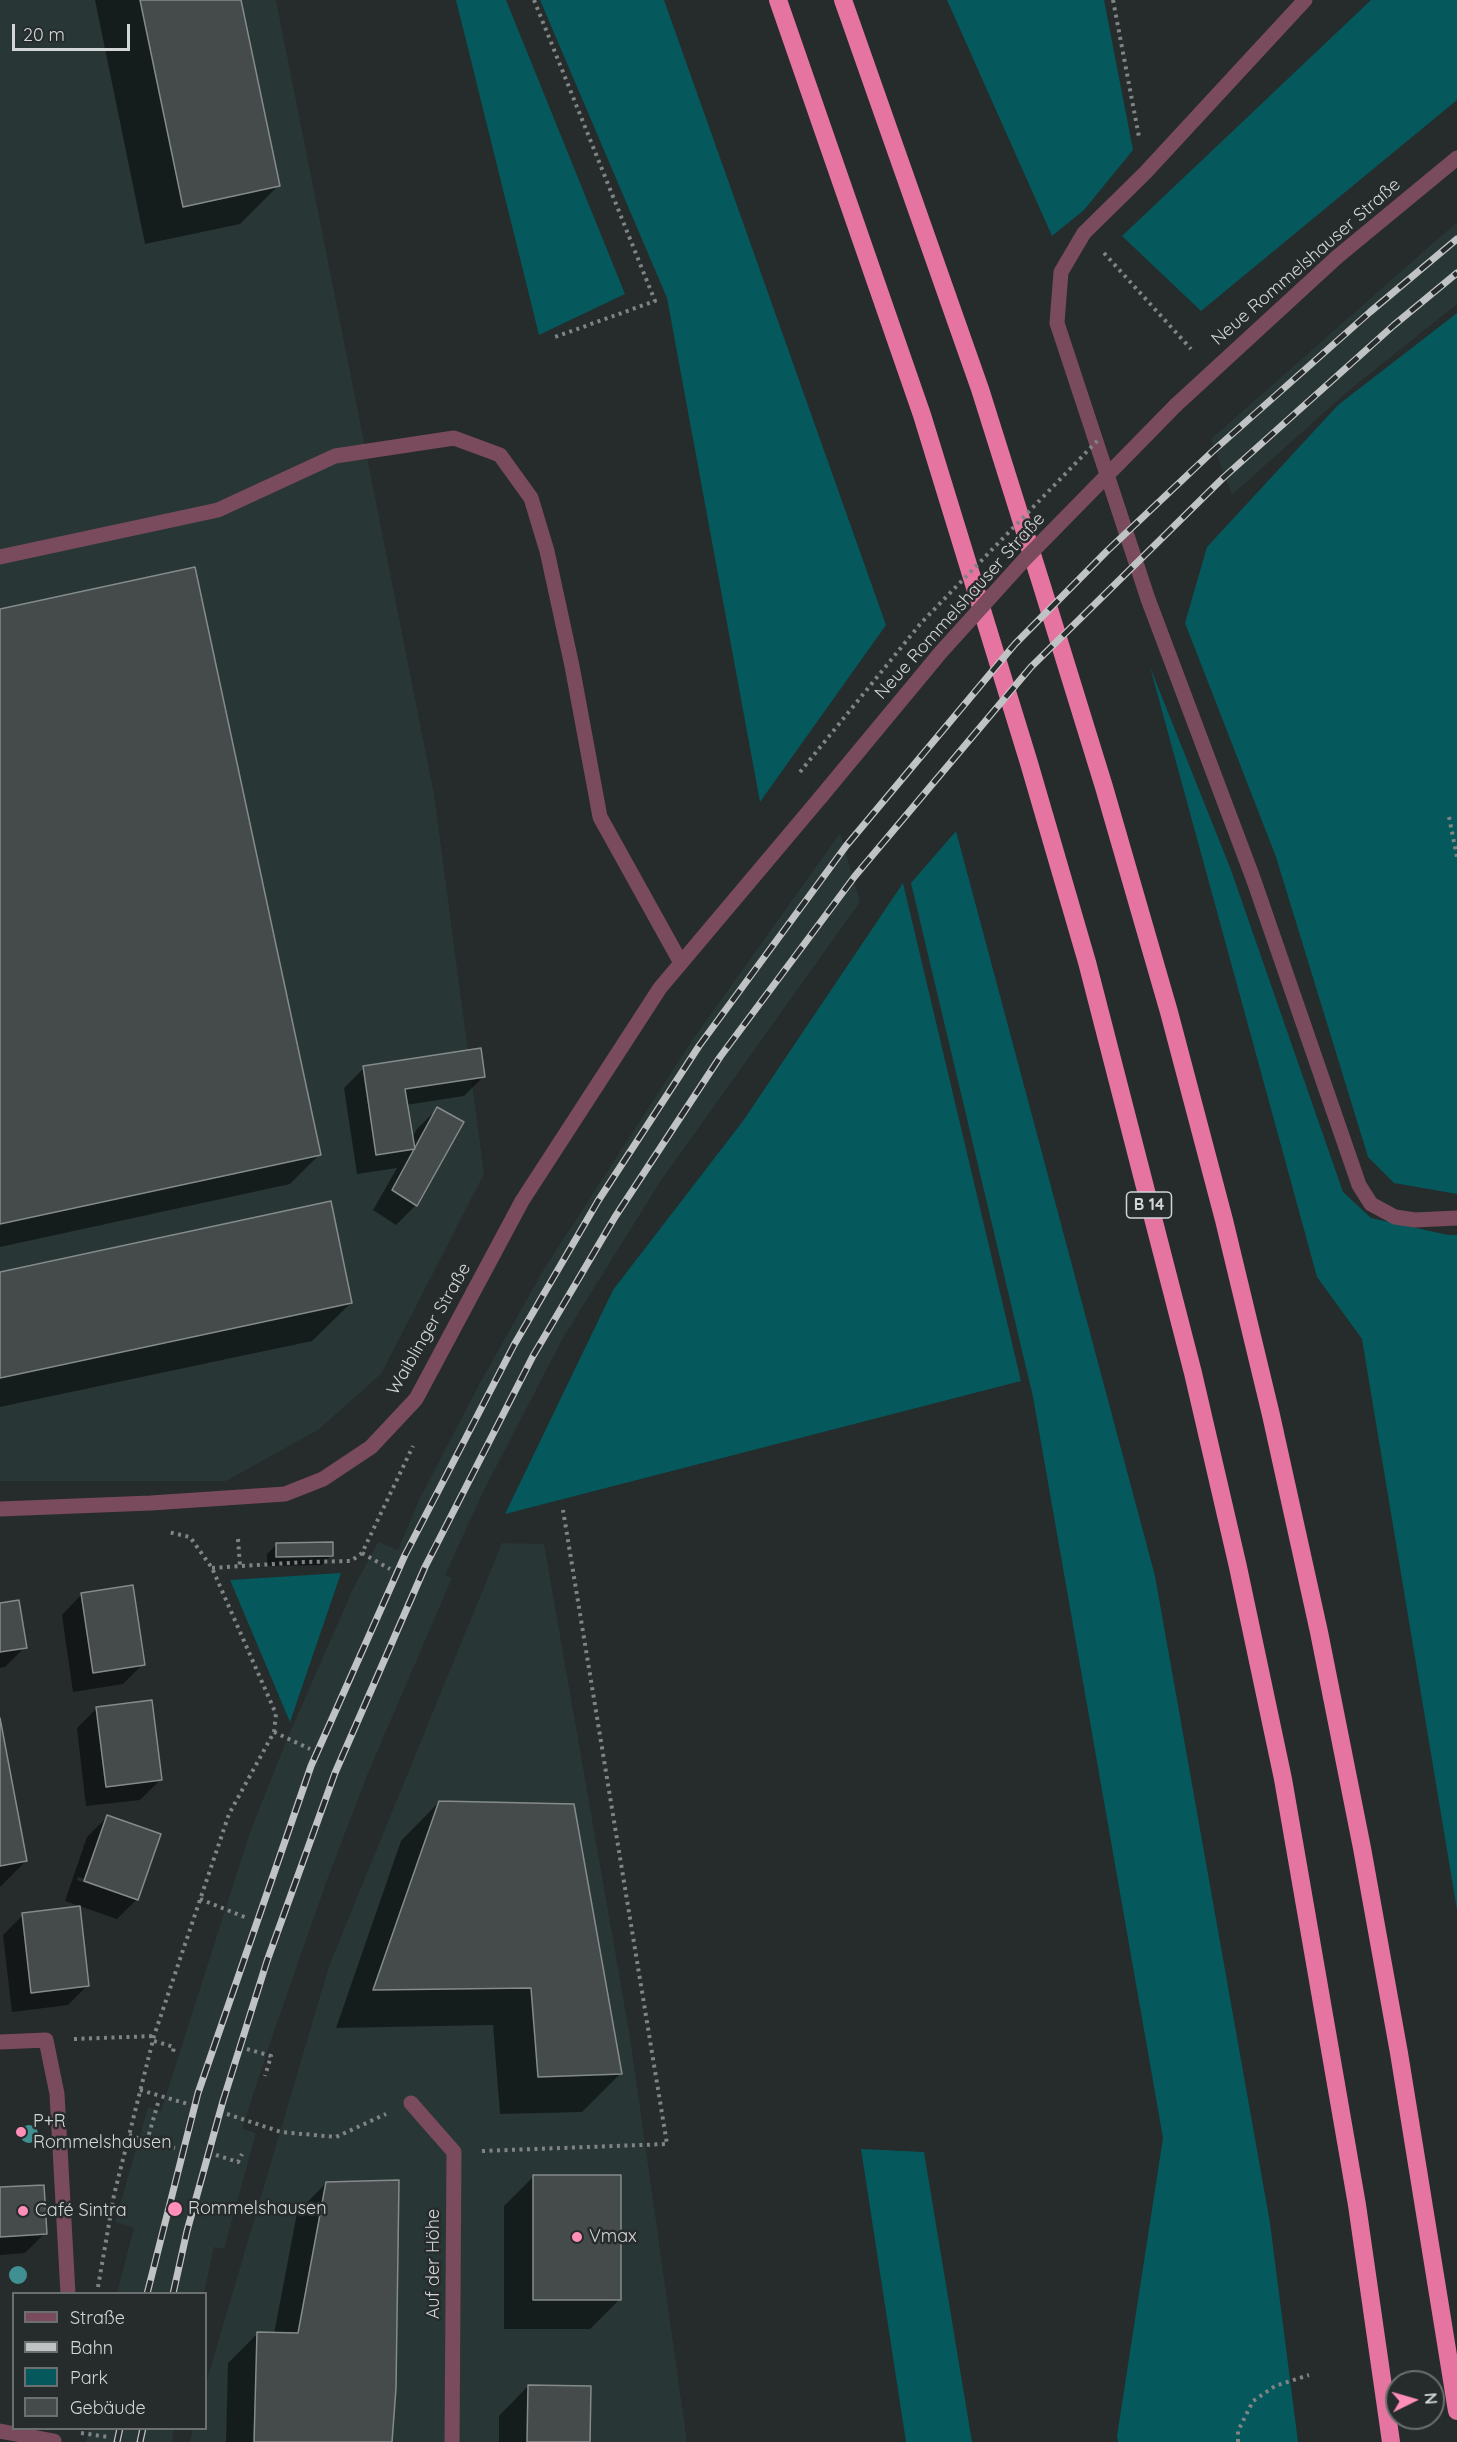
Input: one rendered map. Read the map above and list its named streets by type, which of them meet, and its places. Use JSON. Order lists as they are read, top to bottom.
{
  "streets": {
    "highway": ["B 14"],
    "street": ["Neue Rommelshauser Straße", "Waiblinger Straße", "Auf der Höhe"]
  },
  "crossings": [
    ["Neue Rommelshauser Straße", "Waiblinger Straße"]
  ],
  "places": [
    "P+R Rommelshausen",
    "Rommelshausen",
    "Café Sintra",
    "Vmax"
  ],
  "legend": [
    "Straße",
    "Bahn",
    "Park",
    "Gebäude"
  ],
  "scale_bar": "20 m",
  "north": "right"
}
